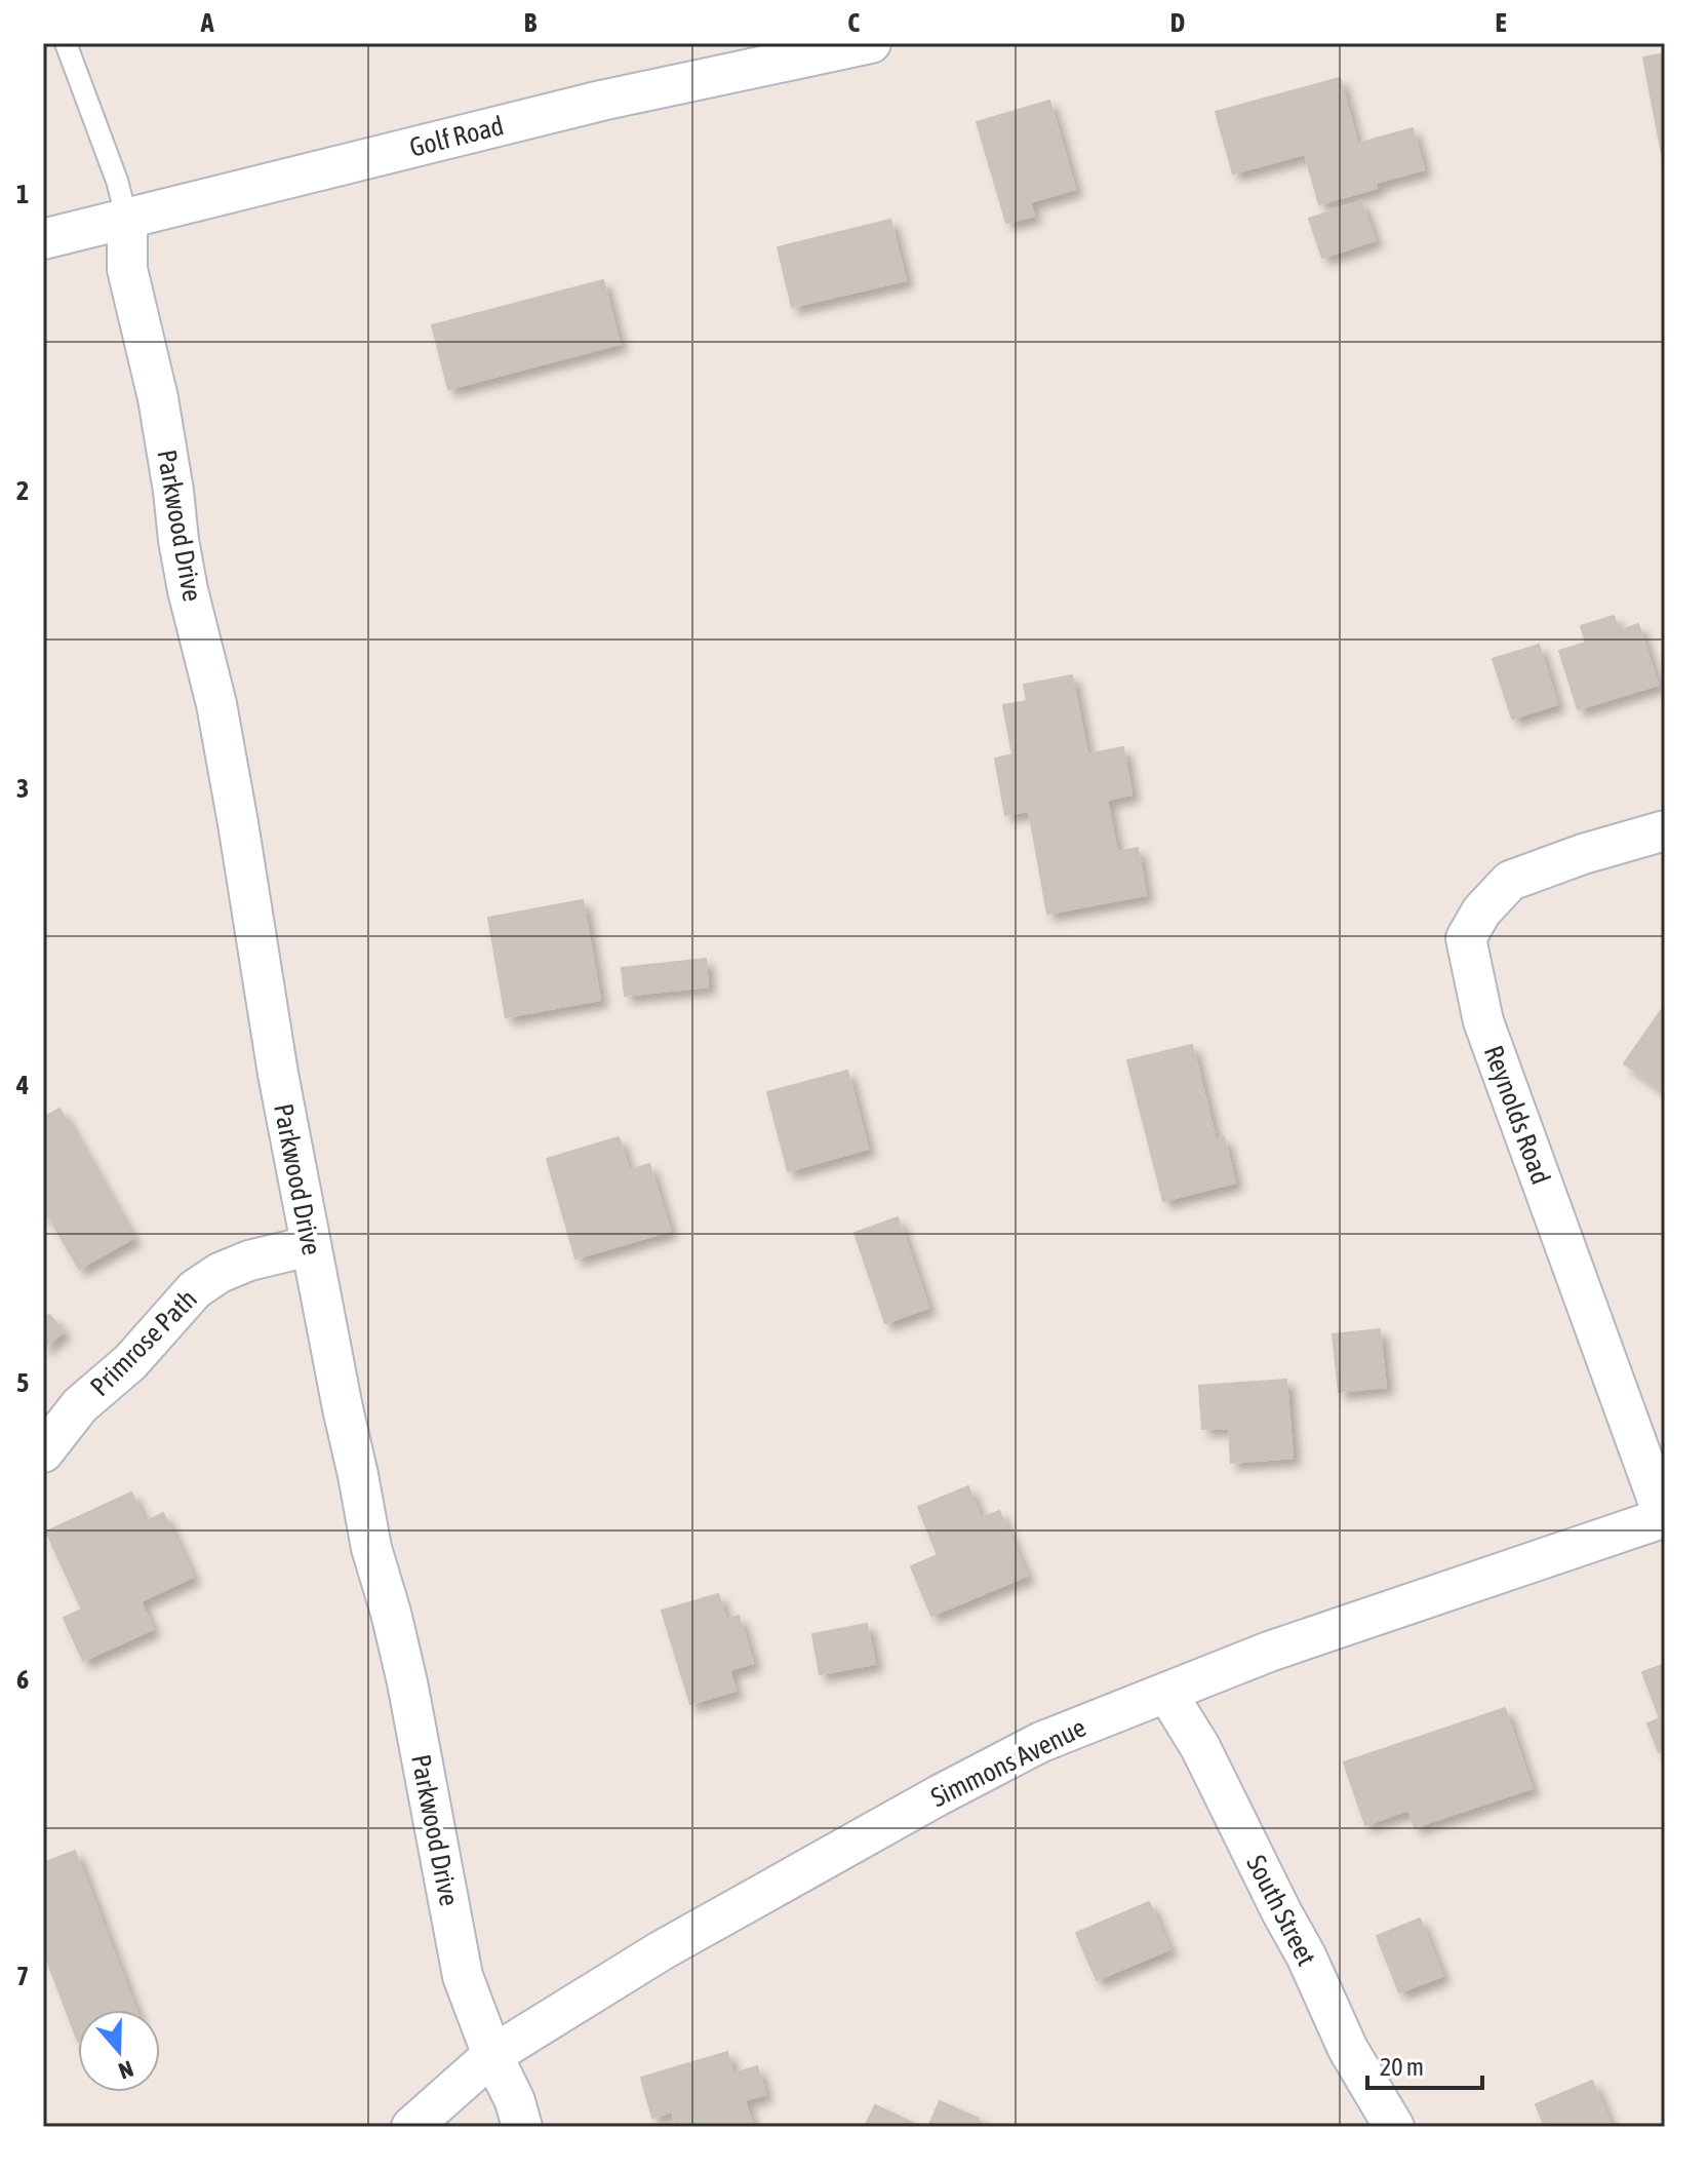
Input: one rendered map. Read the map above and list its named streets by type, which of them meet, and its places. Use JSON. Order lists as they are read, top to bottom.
{
  "streets": {
    "street": [
      "Golf Road",
      "Parkwood Drive",
      "Reynolds Road",
      "Primrose Path",
      "Simmons Avenue",
      "South Street"
    ]
  },
  "crossings": [
    ["Golf Road", "Parkwood Drive"],
    ["Parkwood Drive", "Primrose Path"],
    ["Parkwood Drive", "Simmons Avenue"],
    ["Simmons Avenue", "South Street"]
  ],
  "scale_bar": "20 m",
  "north": "bottom",
  "grid": {
    "columns": [
      "A",
      "B",
      "C",
      "D",
      "E"
    ],
    "rows": [
      "1",
      "2",
      "3",
      "4",
      "5",
      "6",
      "7"
    ]
  }
}
